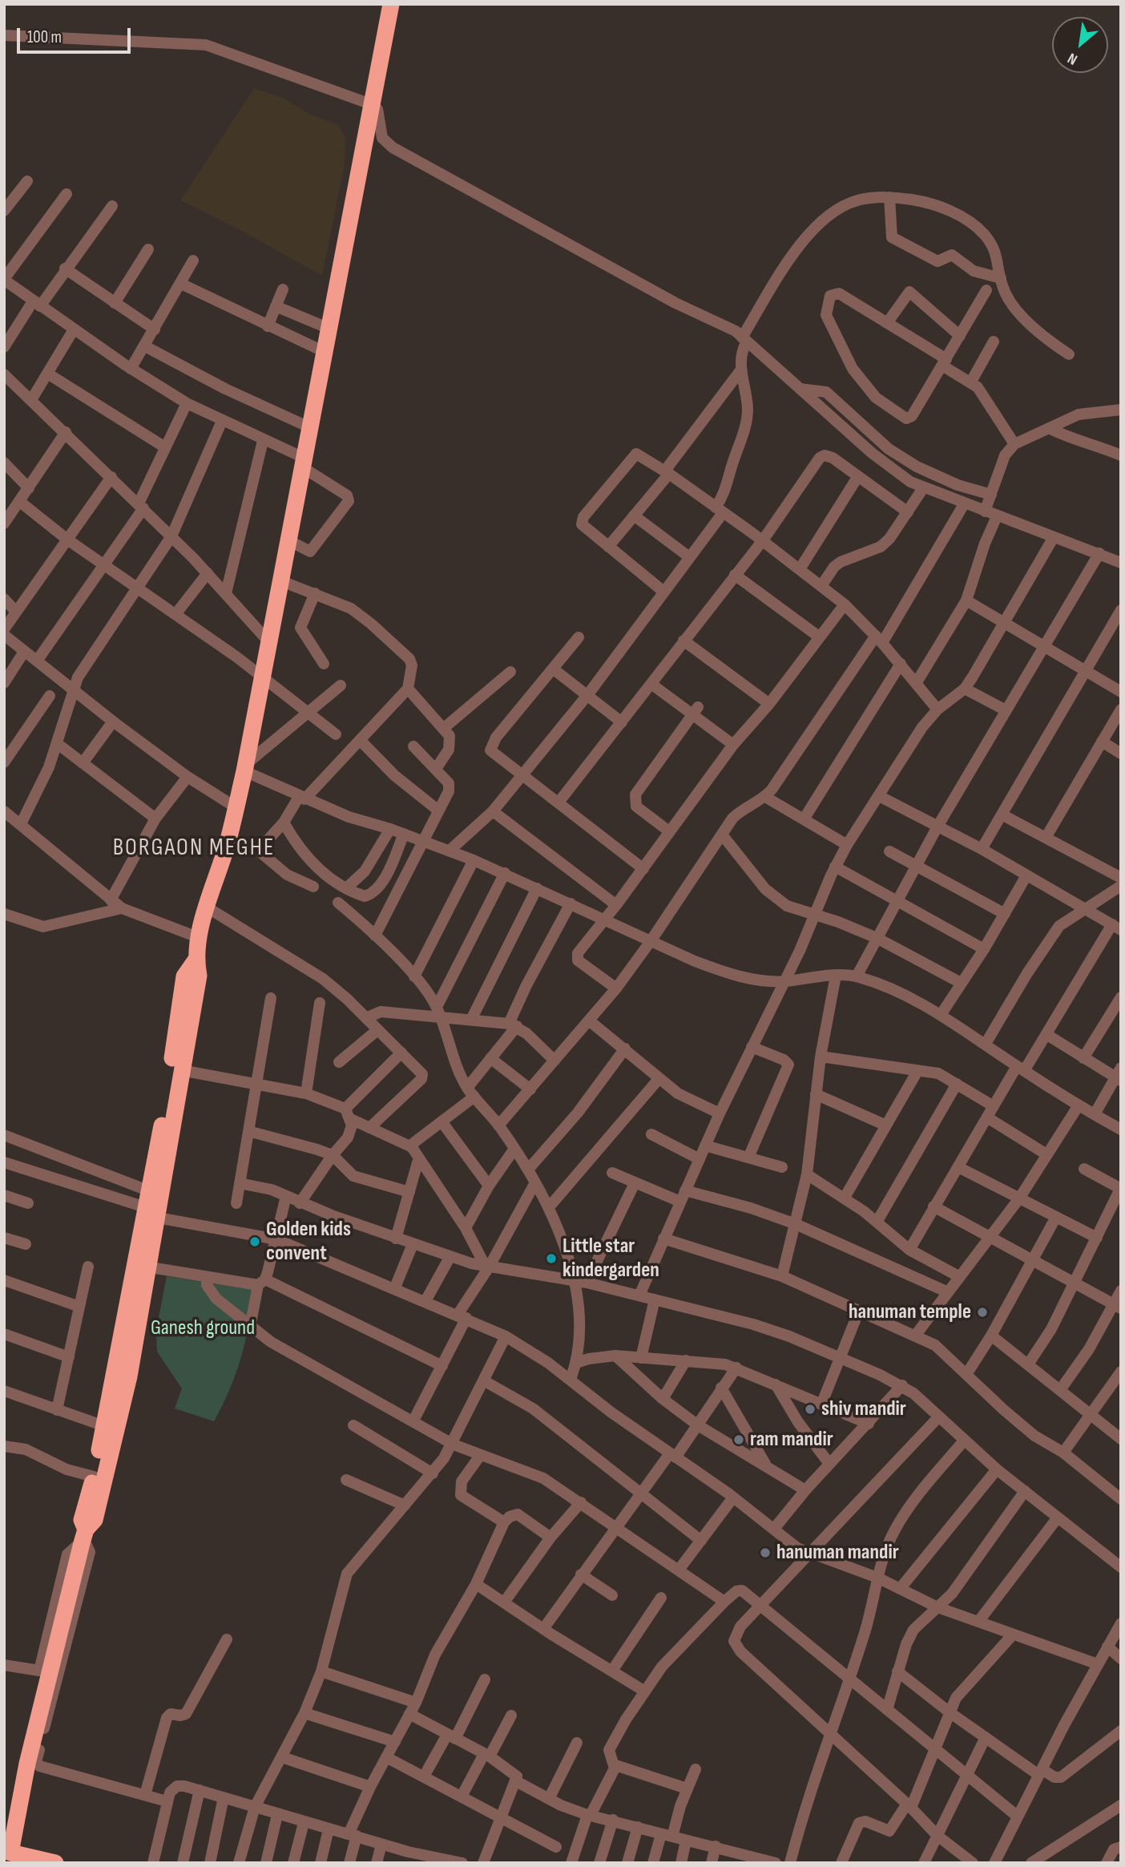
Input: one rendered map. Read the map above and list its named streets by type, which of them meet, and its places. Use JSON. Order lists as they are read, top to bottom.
{
  "districts": ["BORGAON MEGHE"],
  "parks": ["Ganesh ground"],
  "places": [
    "Golden kids convent",
    "Little star kindergarden",
    "hanuman temple",
    "shiv mandir",
    "ram mandir",
    "hanuman mandir"
  ],
  "scale_bar": "100 m",
  "north": "bottom left"
}
